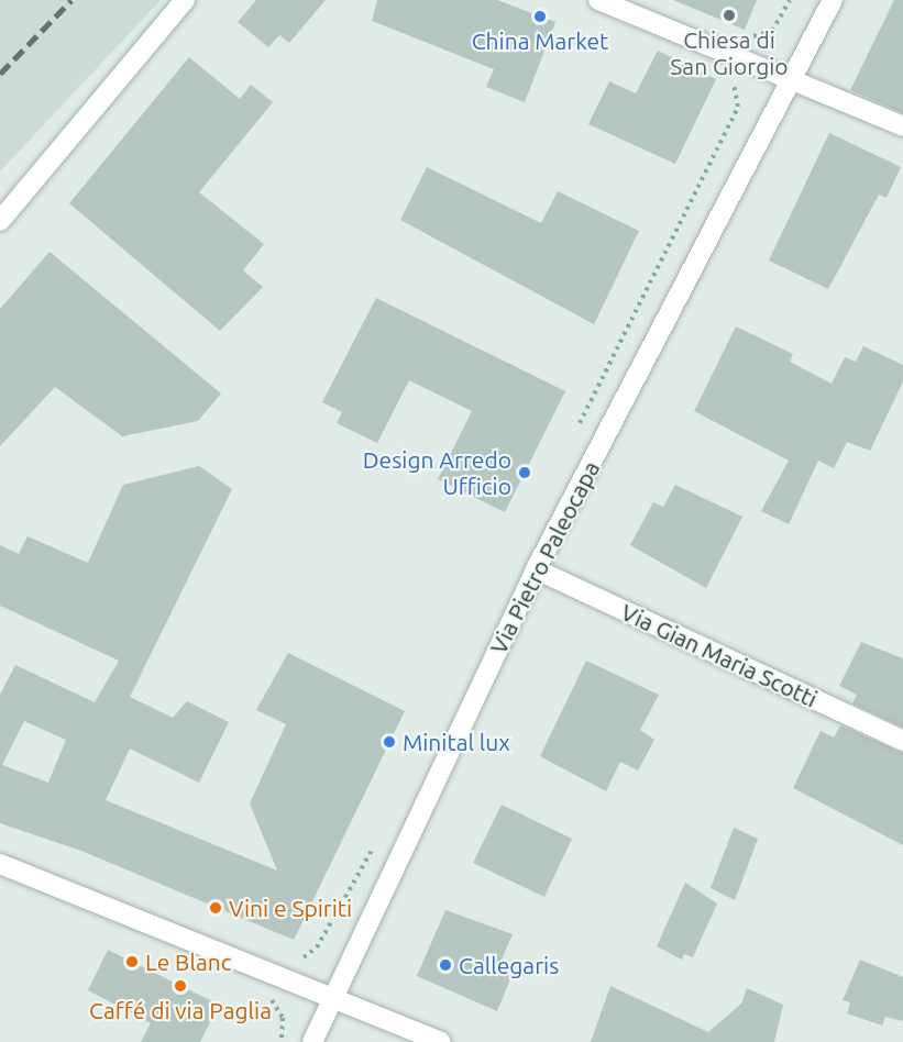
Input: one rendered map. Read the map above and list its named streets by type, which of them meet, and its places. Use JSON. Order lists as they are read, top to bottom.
{
  "streets": {
    "main road": ["Via Pietro Paleocapa", "Via Gian Maria Scotti"]
  },
  "crossings": [
    ["Via Pietro Paleocapa", "Via Gian Maria Scotti"]
  ],
  "places": [
    "Chiesa di San Giorgio",
    "China Market",
    "Design Arredo Ufficio",
    "Minital lux",
    "Vini e Spiriti",
    "Le Blanc",
    "Callegaris",
    "Caffé di via Paglia"
  ]
}
